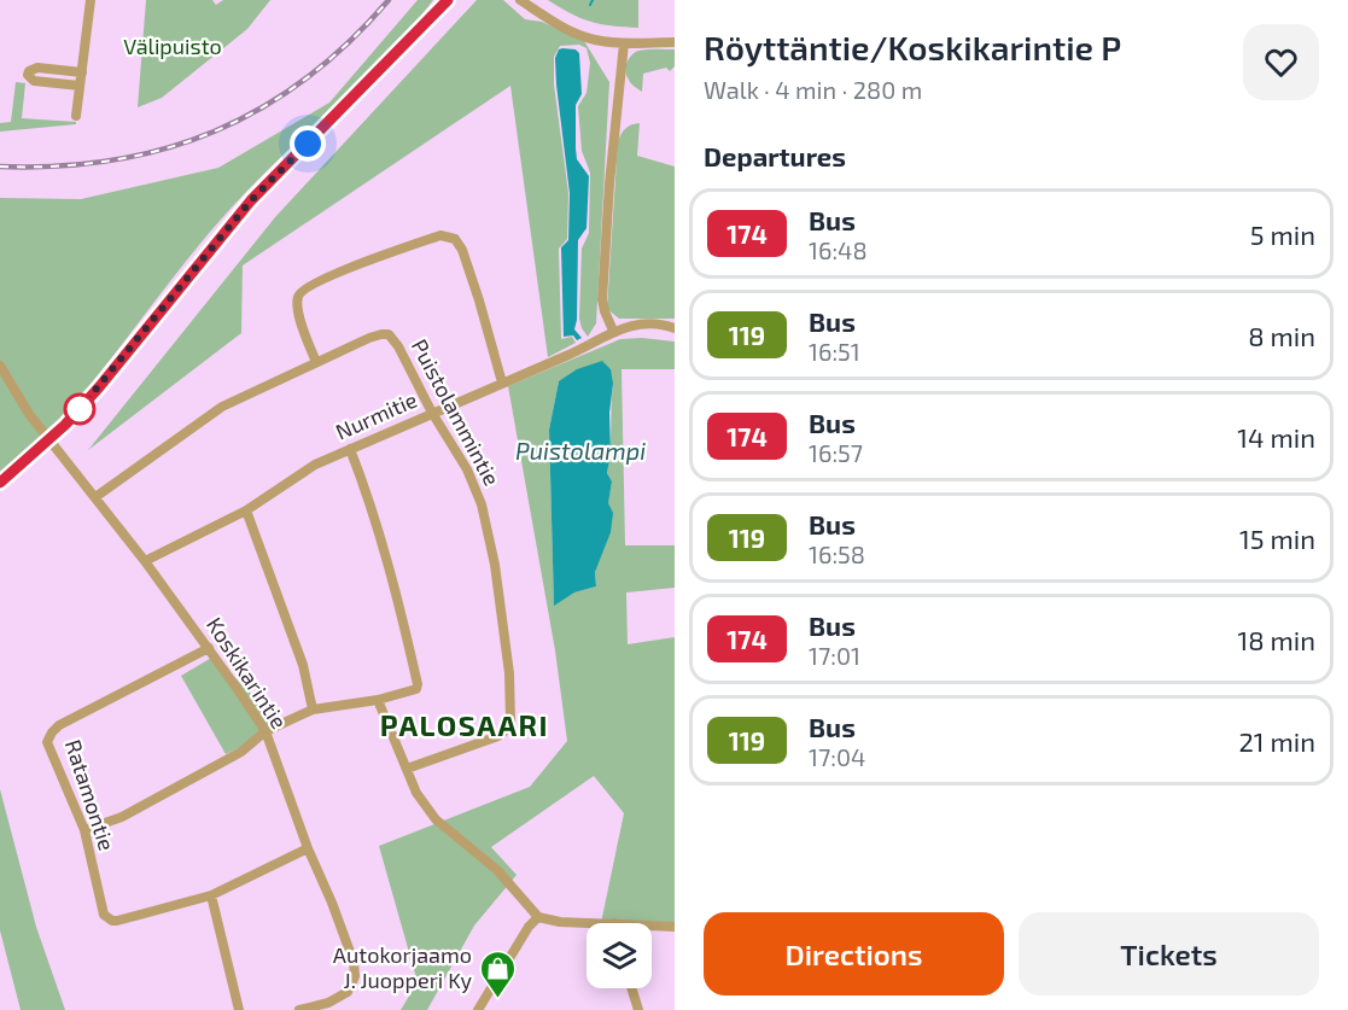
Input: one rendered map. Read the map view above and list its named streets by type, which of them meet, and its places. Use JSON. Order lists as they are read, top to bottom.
{
  "streets": {
    "street": [
      "Puistolammintie",
      "Nurmitie",
      "Koskikarintie",
      "Ratamontie"
    ]
  },
  "crossings": [
    ["Puistolammintie", "Nurmitie"],
    ["Puistolammintie", "Koskikarintie"],
    ["Nurmitie", "Koskikarintie"],
    ["Koskikarintie", "Ratamontie"]
  ],
  "districts": ["PALOSAARI"],
  "water": ["Puistolampi"],
  "parks": ["Välipuisto"],
  "places": {
    "shop": ["Autokorjaamo J. Juopperi Ky"]
  },
  "lines": ["bus line 174"],
  "page": {
    "heading": [
      ["Röyttäntie/Koskikarintie P", "Walk · 4 min · 280 m"],
      "Departures"
    ],
    "list": [
      {
        "mark": "174",
        "name": "Bus",
        "note": "16:48",
        "value": "5 min"
      },
      {
        "mark": "119",
        "name": "Bus",
        "note": "16:51",
        "value": "8 min"
      },
      {
        "mark": "174",
        "name": "Bus",
        "note": "16:57",
        "value": "14 min"
      },
      {
        "mark": "119",
        "name": "Bus",
        "note": "16:58",
        "value": "15 min"
      },
      {
        "mark": "174",
        "name": "Bus",
        "note": "17:01",
        "value": "18 min"
      },
      {
        "mark": "119",
        "name": "Bus",
        "note": "17:04",
        "value": "21 min"
      }
    ],
    "buttons": ["Directions", "Tickets"]
  }
}
